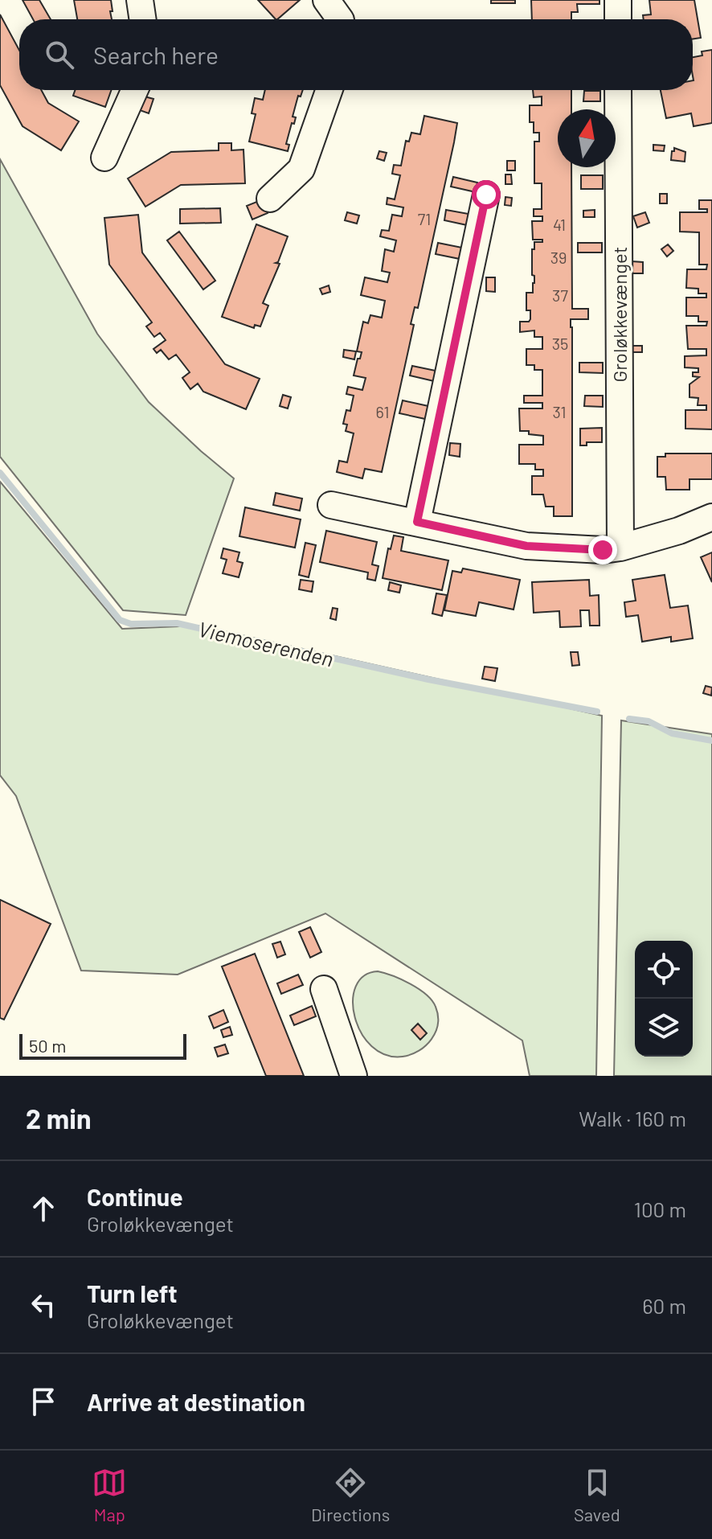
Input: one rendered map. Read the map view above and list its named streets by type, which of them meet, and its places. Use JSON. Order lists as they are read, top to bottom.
{
  "streets": {
    "street": ["Groløkkevænget"]
  },
  "water": ["Viemoserenden"],
  "house_numbers": [
    "71",
    "41",
    "39",
    "37",
    "35",
    "61",
    "31"
  ],
  "scale_bar": "50 m",
  "north": "top",
  "page": {
    "search": "Search here",
    "scale": "50 m",
    "heading": ["2 min", "Walk · 160 m"],
    "list": [
      ["Continue", "Groløkkevænget", "100 m"],
      ["Turn left", "Groløkkevænget", "60 m"],
      "Arrive at destination"
    ],
    "nav": ["Map", "Directions", "Saved"]
  }
}
